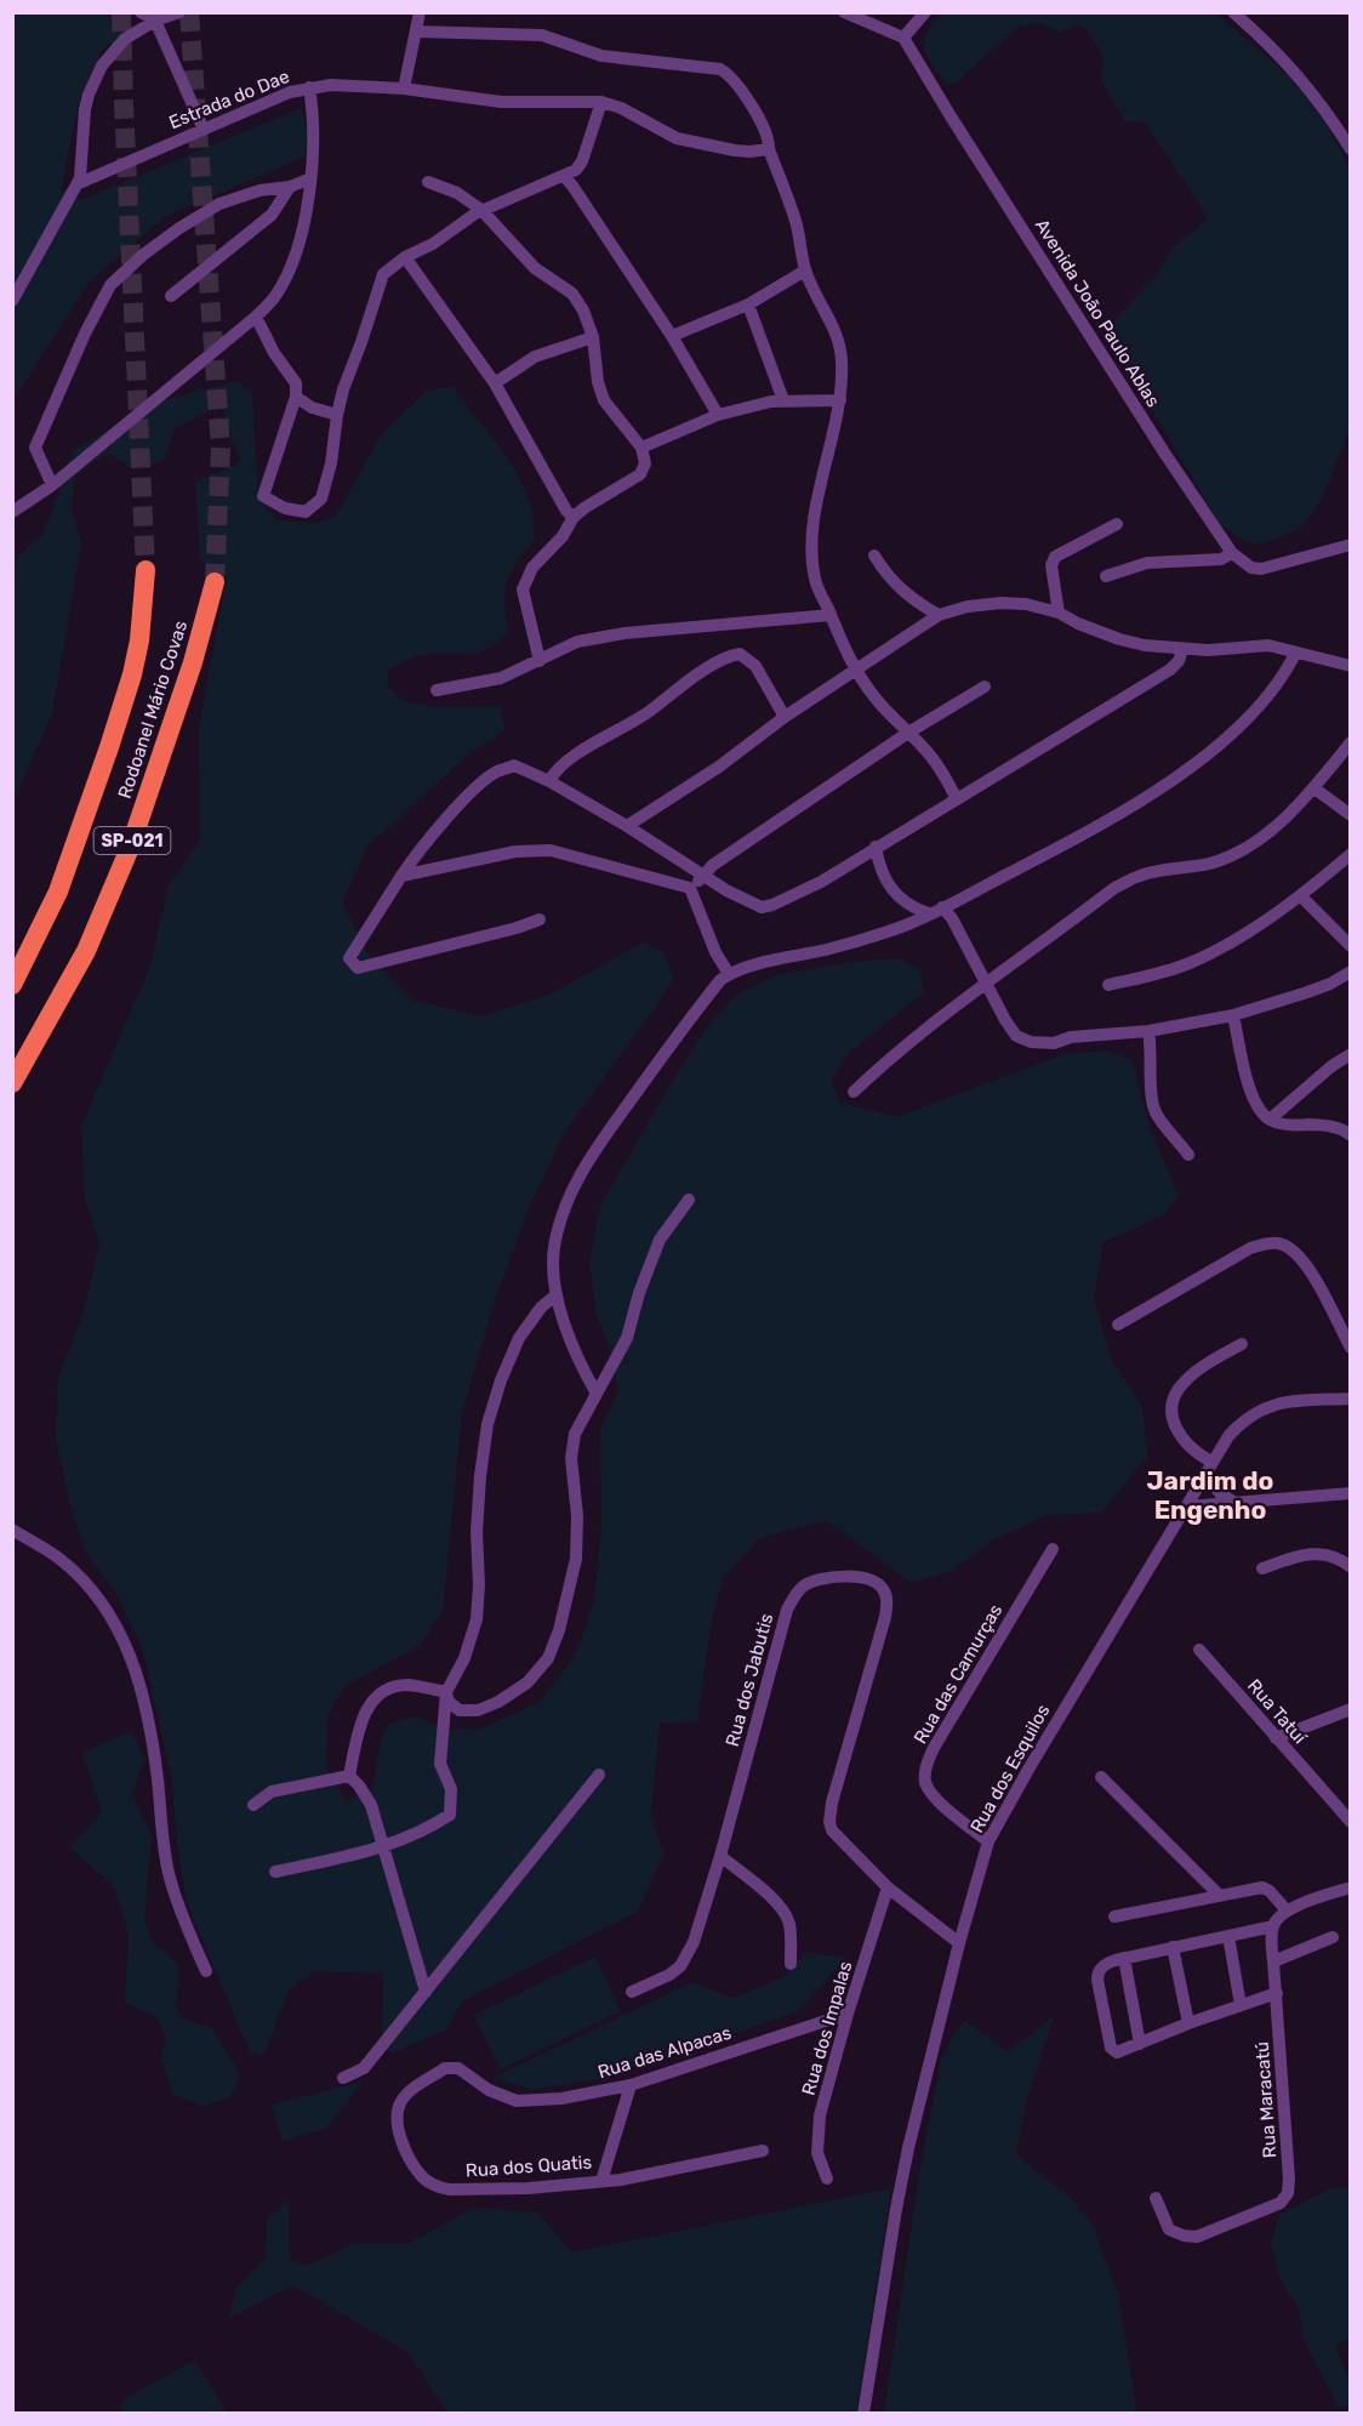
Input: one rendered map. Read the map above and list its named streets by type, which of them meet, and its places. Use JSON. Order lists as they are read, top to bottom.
{
  "streets": {
    "highway": ["Rodoanel Mário Covas", "SP-021"],
    "street": [
      "Estrada do Dae",
      "Avenida João Paulo Ablas",
      "Rua das Camurças",
      "Rua dos Jabutis",
      "Rua Tatuí",
      "Rua dos Esquilos",
      "Rua dos Impalas",
      "Rua das Alpacas",
      "Rua Maracatú",
      "Rua dos Quatis"
    ]
  },
  "crossings": [
    ["Rua das Camurças", "Rua dos Esquilos"],
    ["Rua dos Jabutis", "Rua dos Esquilos"],
    ["Rua dos Jabutis", "Rua dos Impalas"],
    ["Rua dos Impalas", "Rua das Alpacas"],
    ["Rua das Alpacas", "Rua dos Quatis"]
  ],
  "districts": ["Jardim do Engenho"]
}
